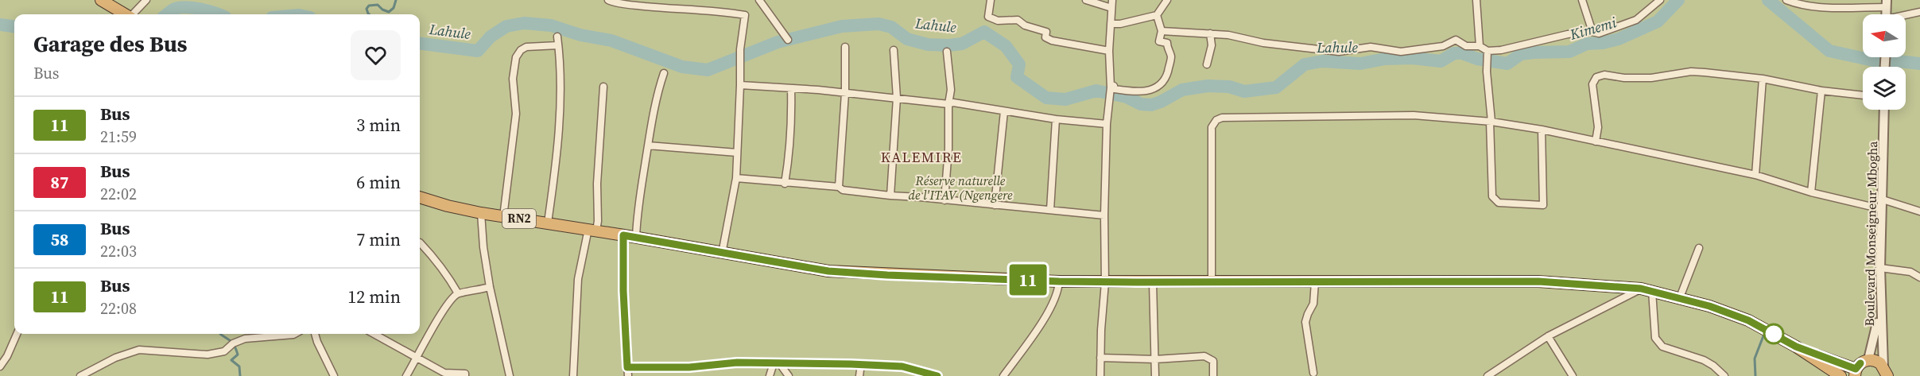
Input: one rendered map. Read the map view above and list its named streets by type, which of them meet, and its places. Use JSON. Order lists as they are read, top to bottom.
{
  "streets": {
    "highway": ["RN2"],
    "street": ["Boulevard Monseigneur Mbogha"]
  },
  "crossings": [
    ["RN2", "Boulevard Monseigneur Mbogha"]
  ],
  "districts": ["KALEMIRE"],
  "water": ["Lahule", "Kimemi"],
  "parks": ["Réserve naturelle de l'ITAV (Ngengere"],
  "lines": ["bus line 11"],
  "north": "left",
  "page": {
    "on_map": "11",
    "heading": ["Garage des Bus", "Bus"],
    "list": [
      {
        "mark": "11",
        "name": "Bus",
        "note": "21:59",
        "value": "3 min"
      },
      {
        "mark": "87",
        "name": "Bus",
        "note": "22:02",
        "value": "6 min"
      },
      {
        "mark": "58",
        "name": "Bus",
        "note": "22:03",
        "value": "7 min"
      },
      {
        "mark": "11",
        "name": "Bus",
        "note": "22:08",
        "value": "12 min"
      }
    ]
  }
}
